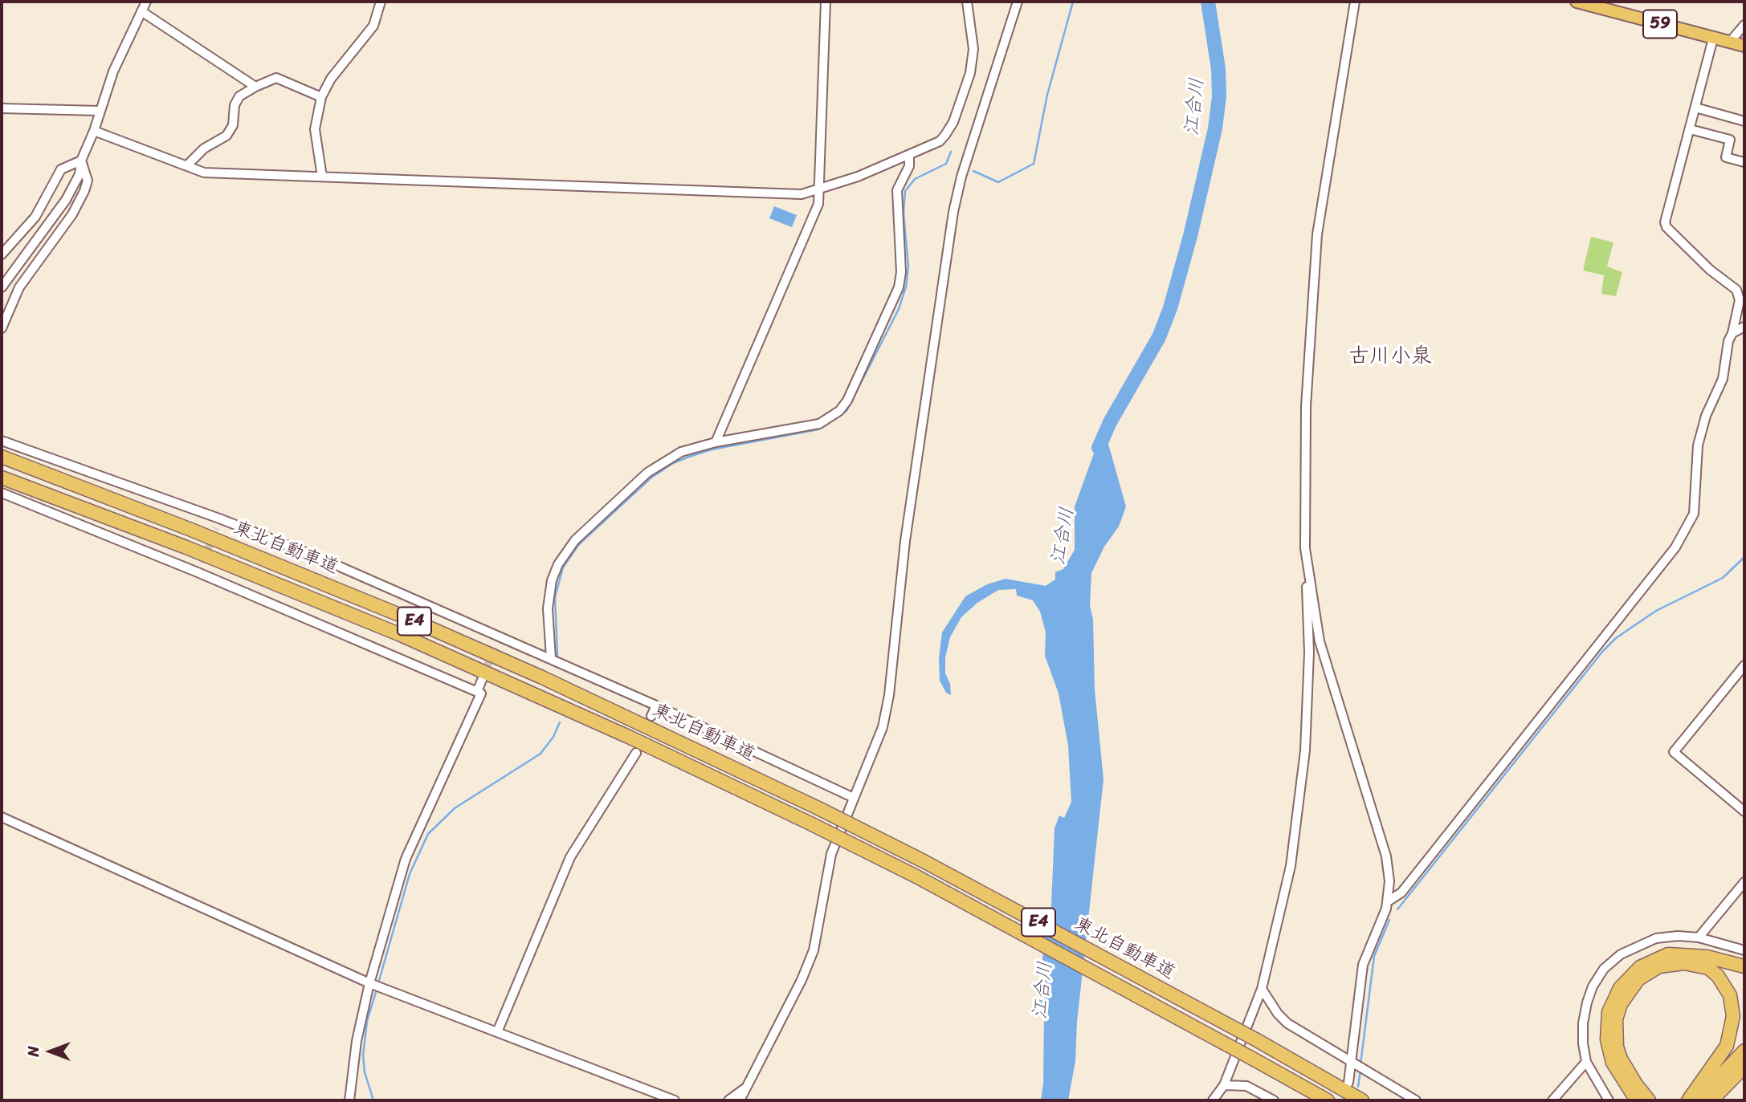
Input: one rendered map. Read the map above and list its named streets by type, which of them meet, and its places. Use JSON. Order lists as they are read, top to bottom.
{
  "streets": {
    "highway": ["東北自動車道", "E4"],
    "main road": ["59"]
  },
  "districts": ["古川小泉"],
  "water": ["江合川"],
  "north": "left"
}
